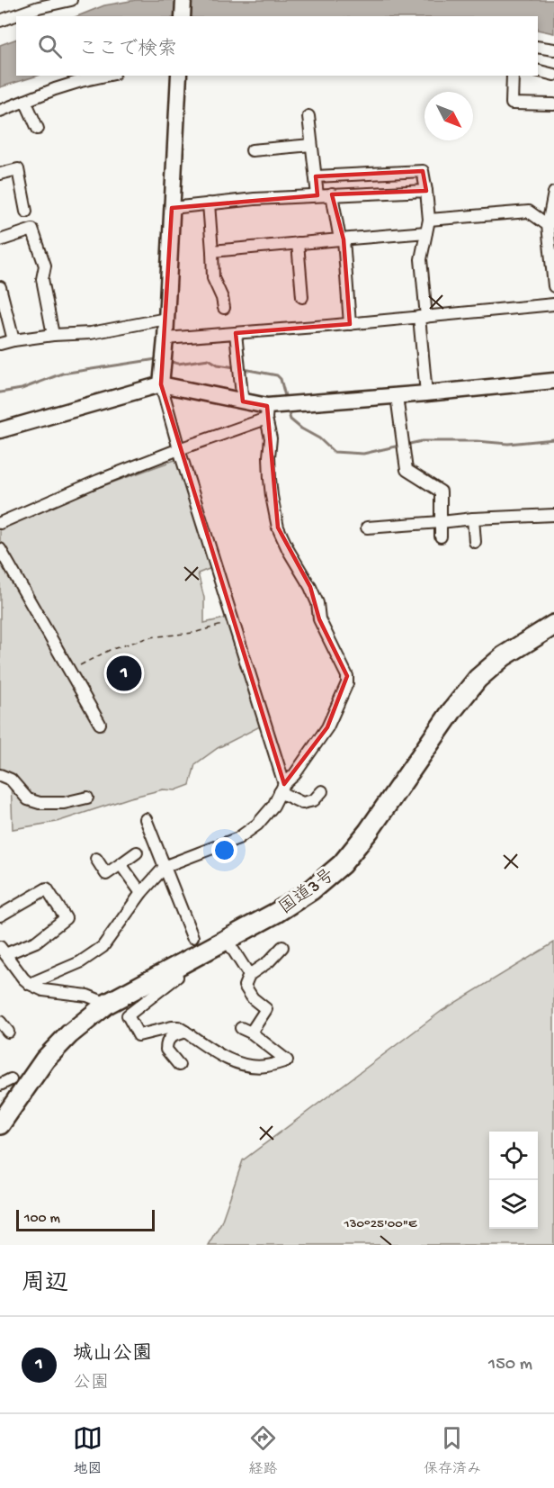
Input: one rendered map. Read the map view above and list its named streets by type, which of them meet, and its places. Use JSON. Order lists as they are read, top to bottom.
{
  "streets": {
    "highway": ["国道3号"]
  },
  "scale_bar": "100 m",
  "north": "bottom right",
  "page": {
    "search": "ここで検索",
    "pins": "1",
    "scale": "100 m",
    "heading": "周辺",
    "list": [
      {
        "mark": "1",
        "name": "城山公園",
        "note": "公園",
        "value": "150 m"
      }
    ],
    "nav": ["地図", "経路", "保存済み"]
  },
  "coordinates": ["130°25'00\"E"]
}
